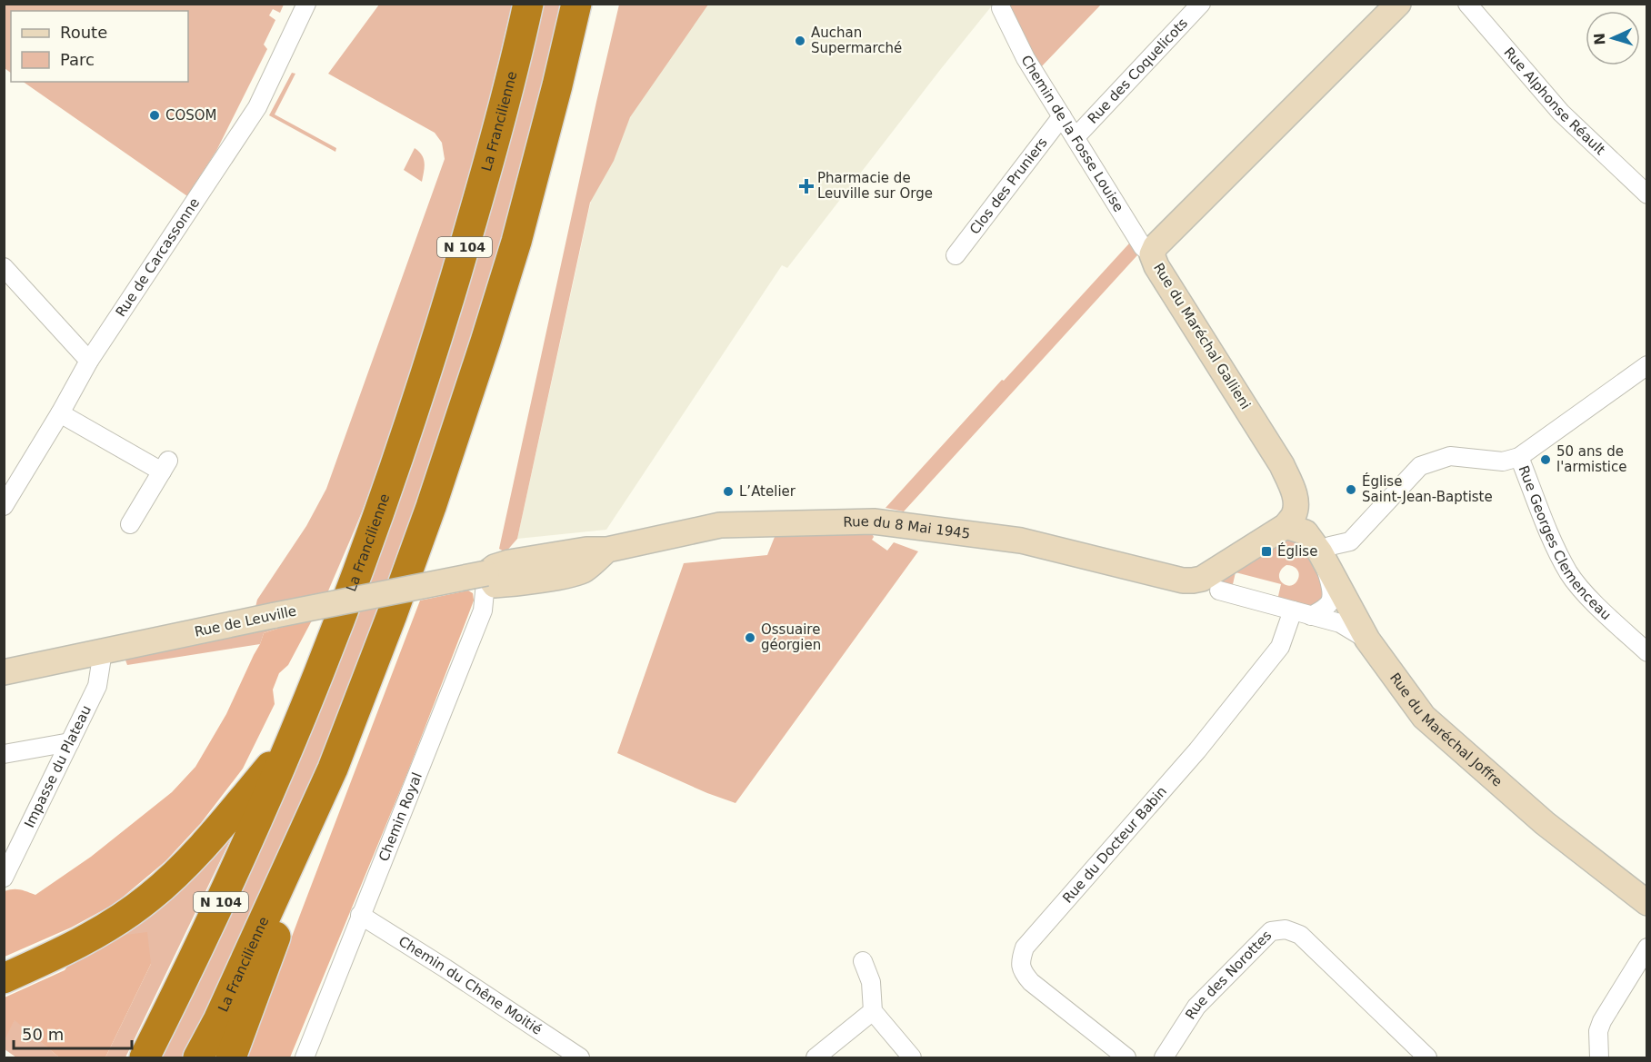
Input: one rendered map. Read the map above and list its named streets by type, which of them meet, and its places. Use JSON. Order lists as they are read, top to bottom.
{
  "streets": {
    "highway": ["La Francilienne", "N 104"],
    "street": [
      "Rue des Coquelicots",
      "Rue Alphonse Réault",
      "Chemin de la Fosse Louise",
      "Clos des Pruniers",
      "Rue de Carcassonne",
      "Rue du Maréchal Gallieni",
      "Rue du 8 Mai 1945",
      "Rue Georges Clemenceau",
      "Rue de Leuville",
      "Rue du Maréchal Joffre",
      "Impasse du Plateau",
      "Chemin Royal",
      "Rue du Docteur Babin",
      "Rue des Norottes",
      "Chemin du Chêne Moitié"
    ]
  },
  "crossings": [
    ["Rue des Coquelicots", "Chemin de la Fosse Louise"],
    ["Chemin de la Fosse Louise", "Clos des Pruniers"],
    ["Chemin de la Fosse Louise", "Rue du Maréchal Gallieni"],
    ["Rue du Maréchal Gallieni", "Rue du Maréchal Joffre"],
    ["Rue du 8 Mai 1945", "Rue de Leuville"],
    ["Rue du 8 Mai 1945", "Rue du Maréchal Joffre"],
    ["Rue du 8 Mai 1945", "Chemin Royal"],
    ["Rue du 8 Mai 1945", "Rue du Docteur Babin"],
    ["Rue Georges Clemenceau", "Rue du Maréchal Joffre"],
    ["Rue de Leuville", "Impasse du Plateau"],
    ["Rue de Leuville", "Chemin Royal"],
    ["Chemin Royal", "Chemin du Chêne Moitié"]
  ],
  "places": {
    "other": [
      "Auchan Supermarché",
      "COSOM",
      "50 ans de l'armistice",
      "Église Saint-Jean-Baptiste",
      "L’Atelier",
      "Ossuaire géorgien"
    ],
    "health": ["Pharmacie de Leuville sur Orge"],
    "transit": ["Église"]
  },
  "legend": ["Route", "Parc"],
  "scale_bar": "50 m",
  "north": "left"
}
